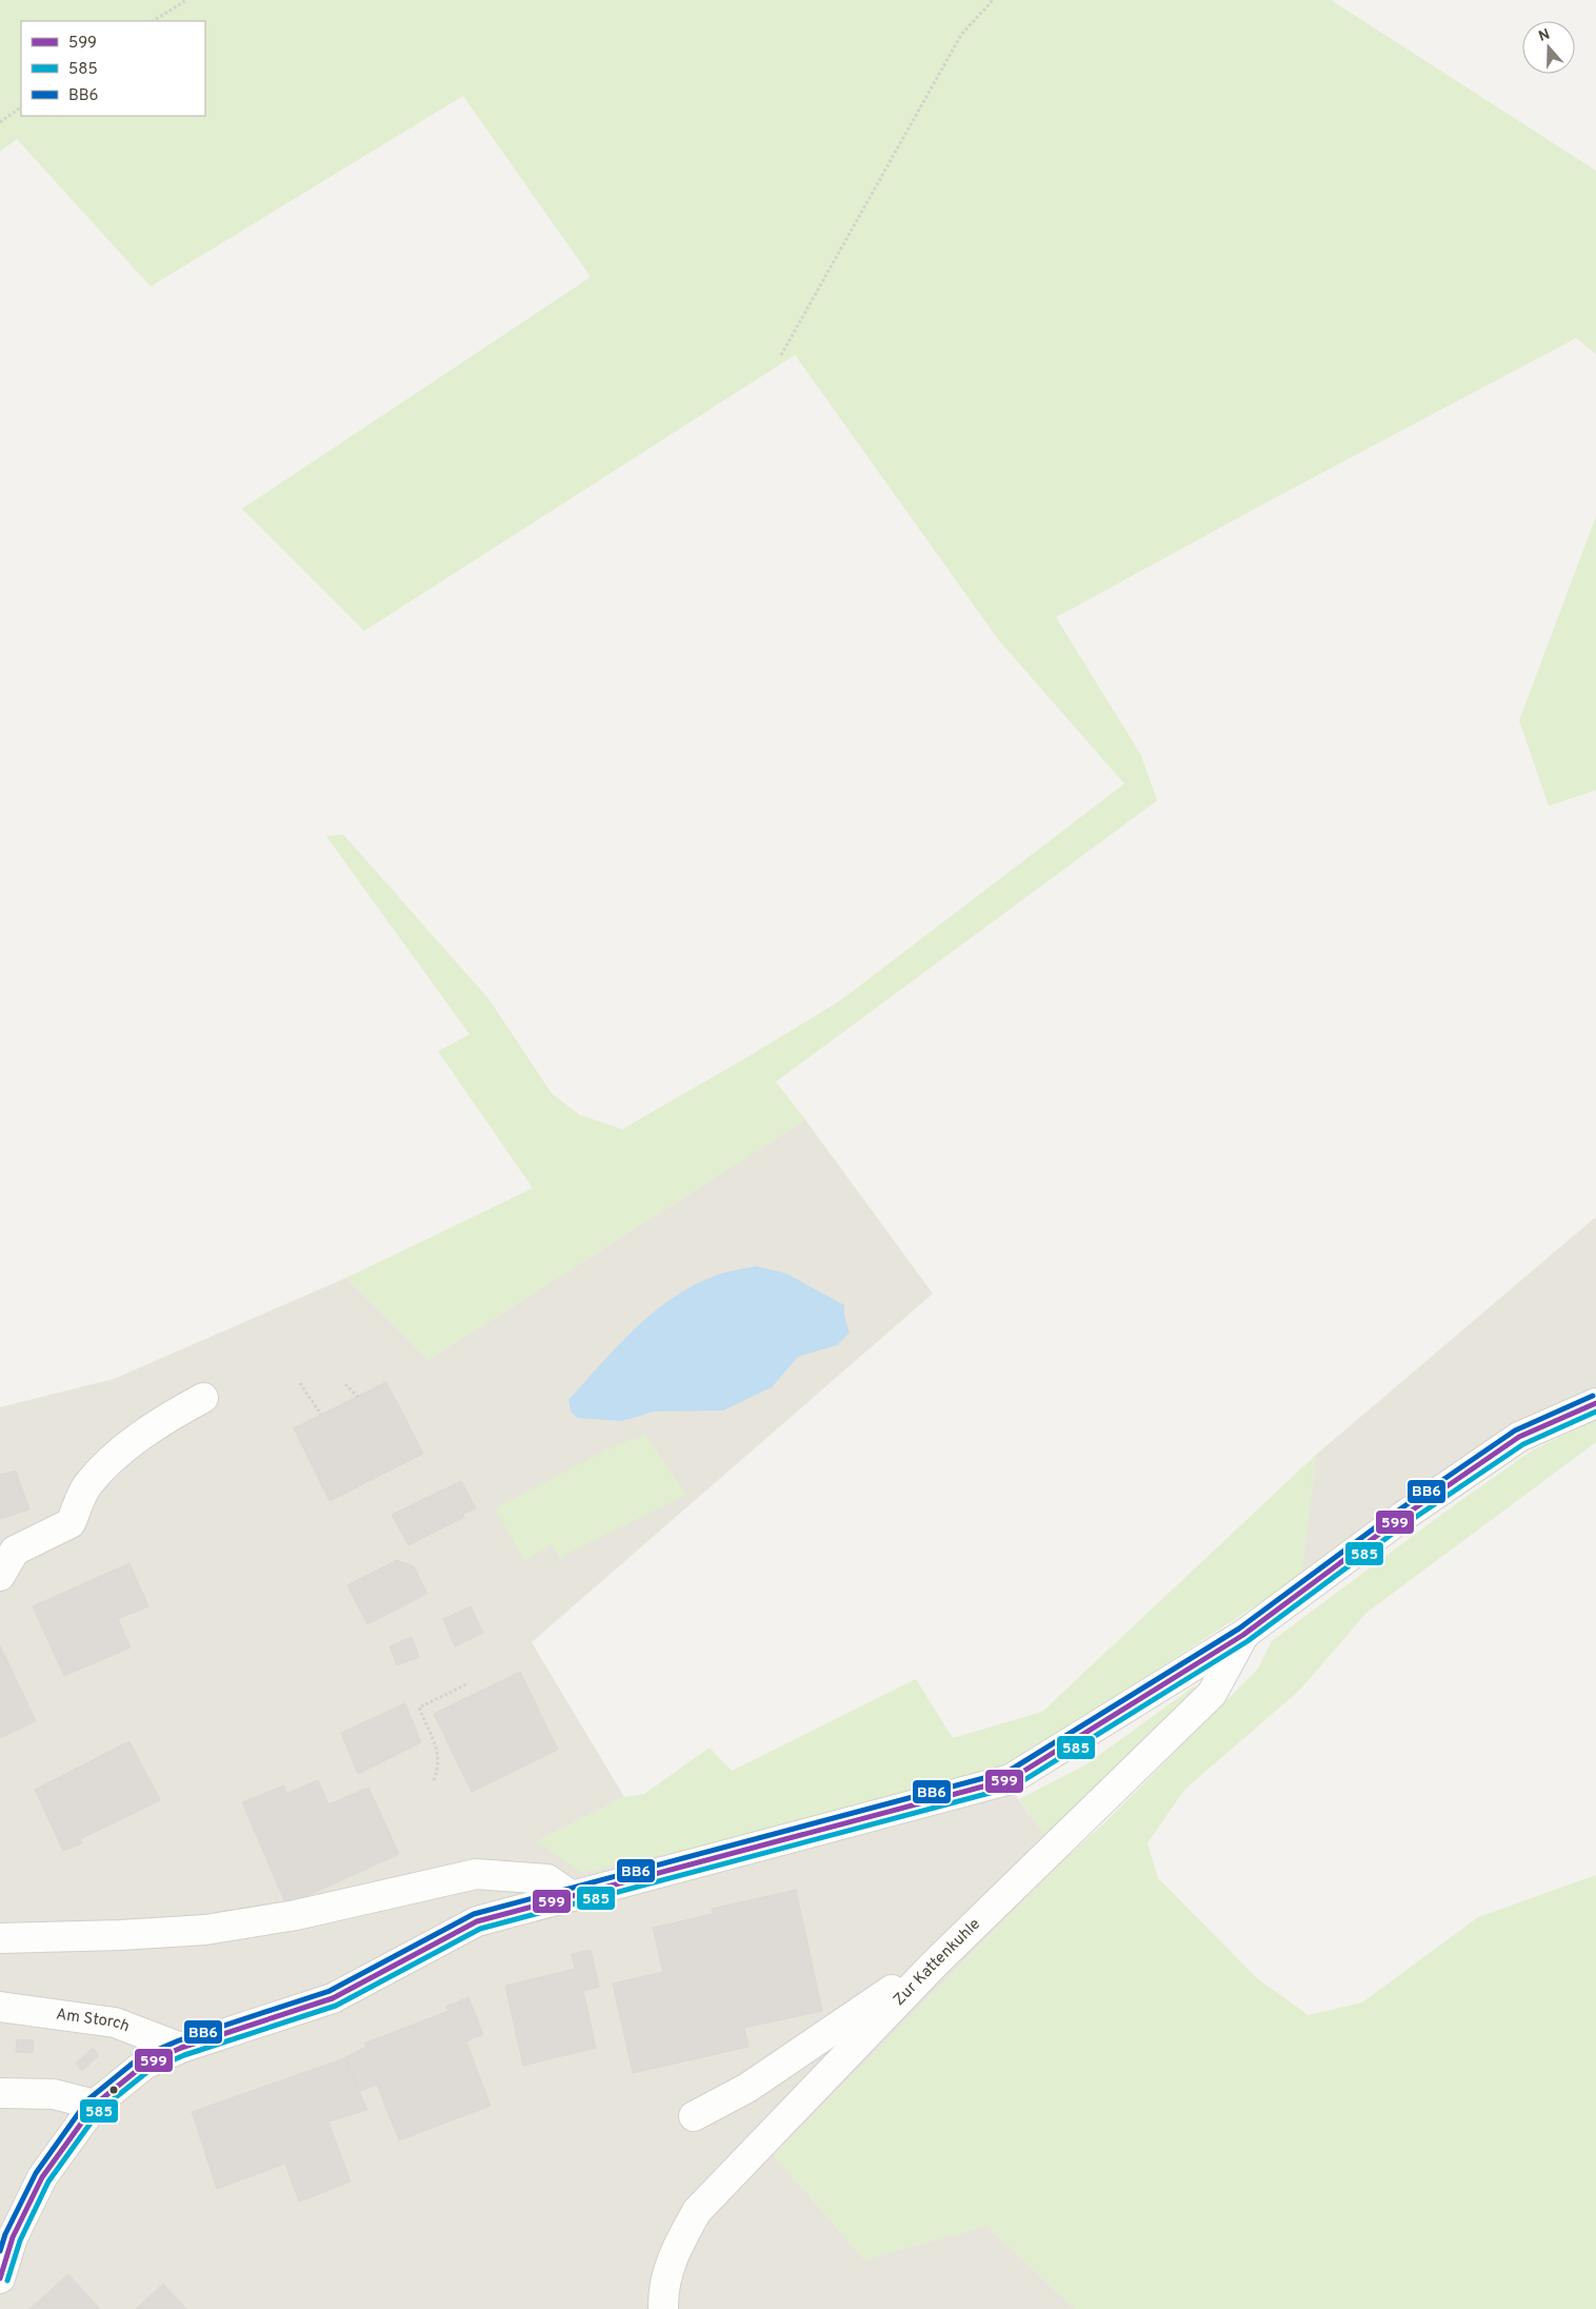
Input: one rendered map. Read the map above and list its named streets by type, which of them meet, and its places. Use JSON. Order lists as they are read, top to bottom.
{
  "streets": {
    "street": ["Zur Kattenkuhle", "Am Storch"]
  },
  "lines": ["transit line BB6", "transit line 599", "transit line 585"],
  "legend": ["599", "585", "BB6"],
  "north": "top"
}
